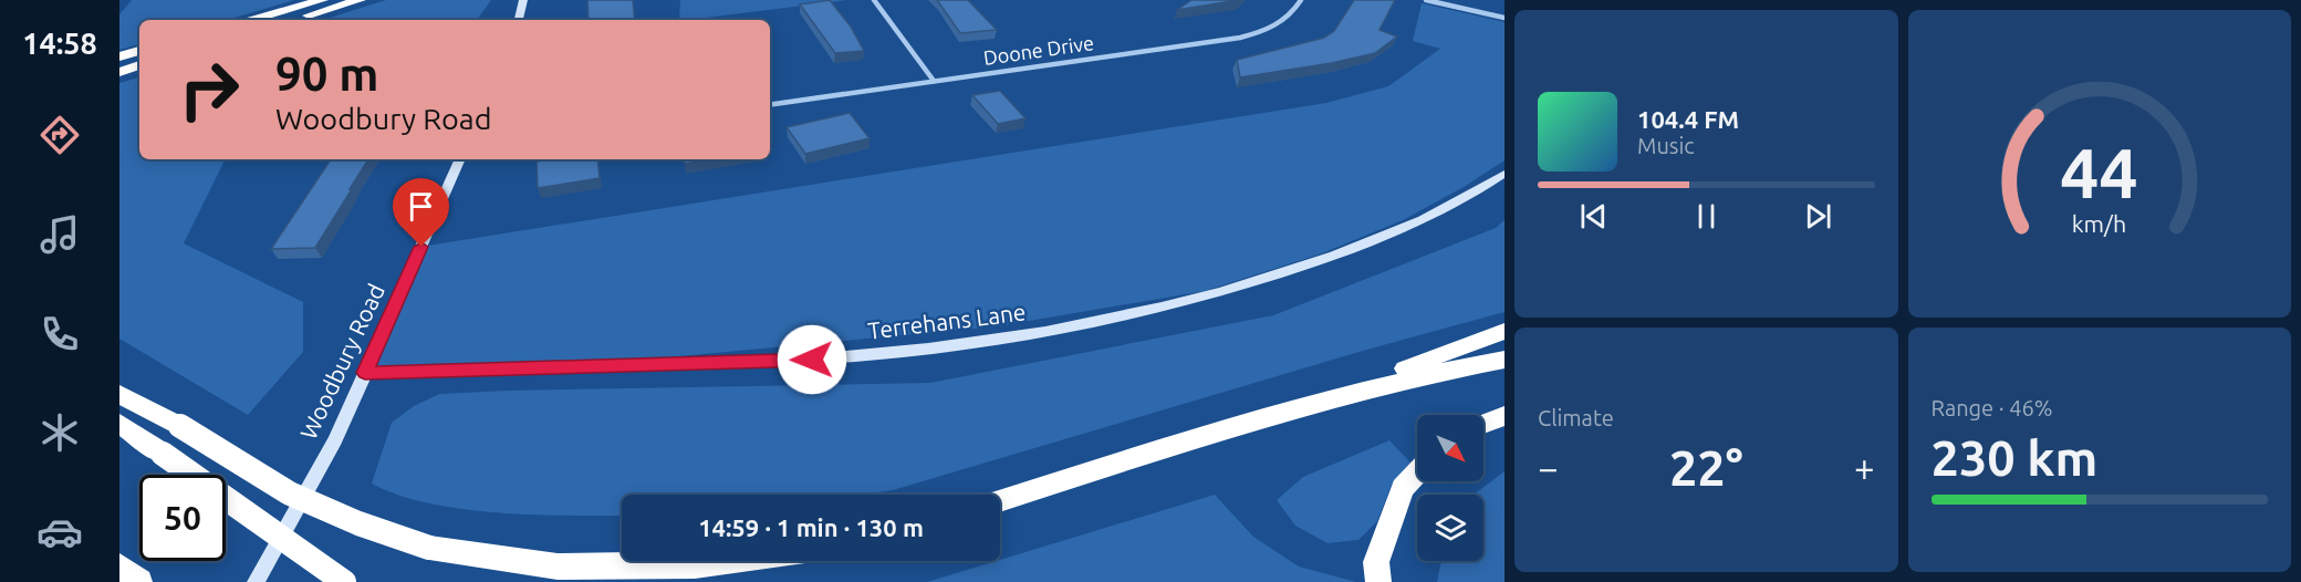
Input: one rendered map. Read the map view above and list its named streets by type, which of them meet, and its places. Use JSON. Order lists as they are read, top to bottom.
{
  "streets": {
    "main road": ["Terrehans Lane", "Woodbury Road"],
    "street": ["Doone Drive"]
  },
  "crossings": [
    ["Terrehans Lane", "Woodbury Road"]
  ],
  "north": "bottom right",
  "page": {
    "tabs": "14:58",
    "turn": ["90 m", "Woodbury Road"],
    "song": ["104.4 FM", "Music"],
    "tile": [
      "Climate",
      ["Range · 46%", "230 km"]
    ],
    "heat": ["−", "22°", "+"],
    "limit": "50",
    "trip": "14:59 · 1 min · 130 m",
    "gauge": ["44", "km/h"]
  }
}
